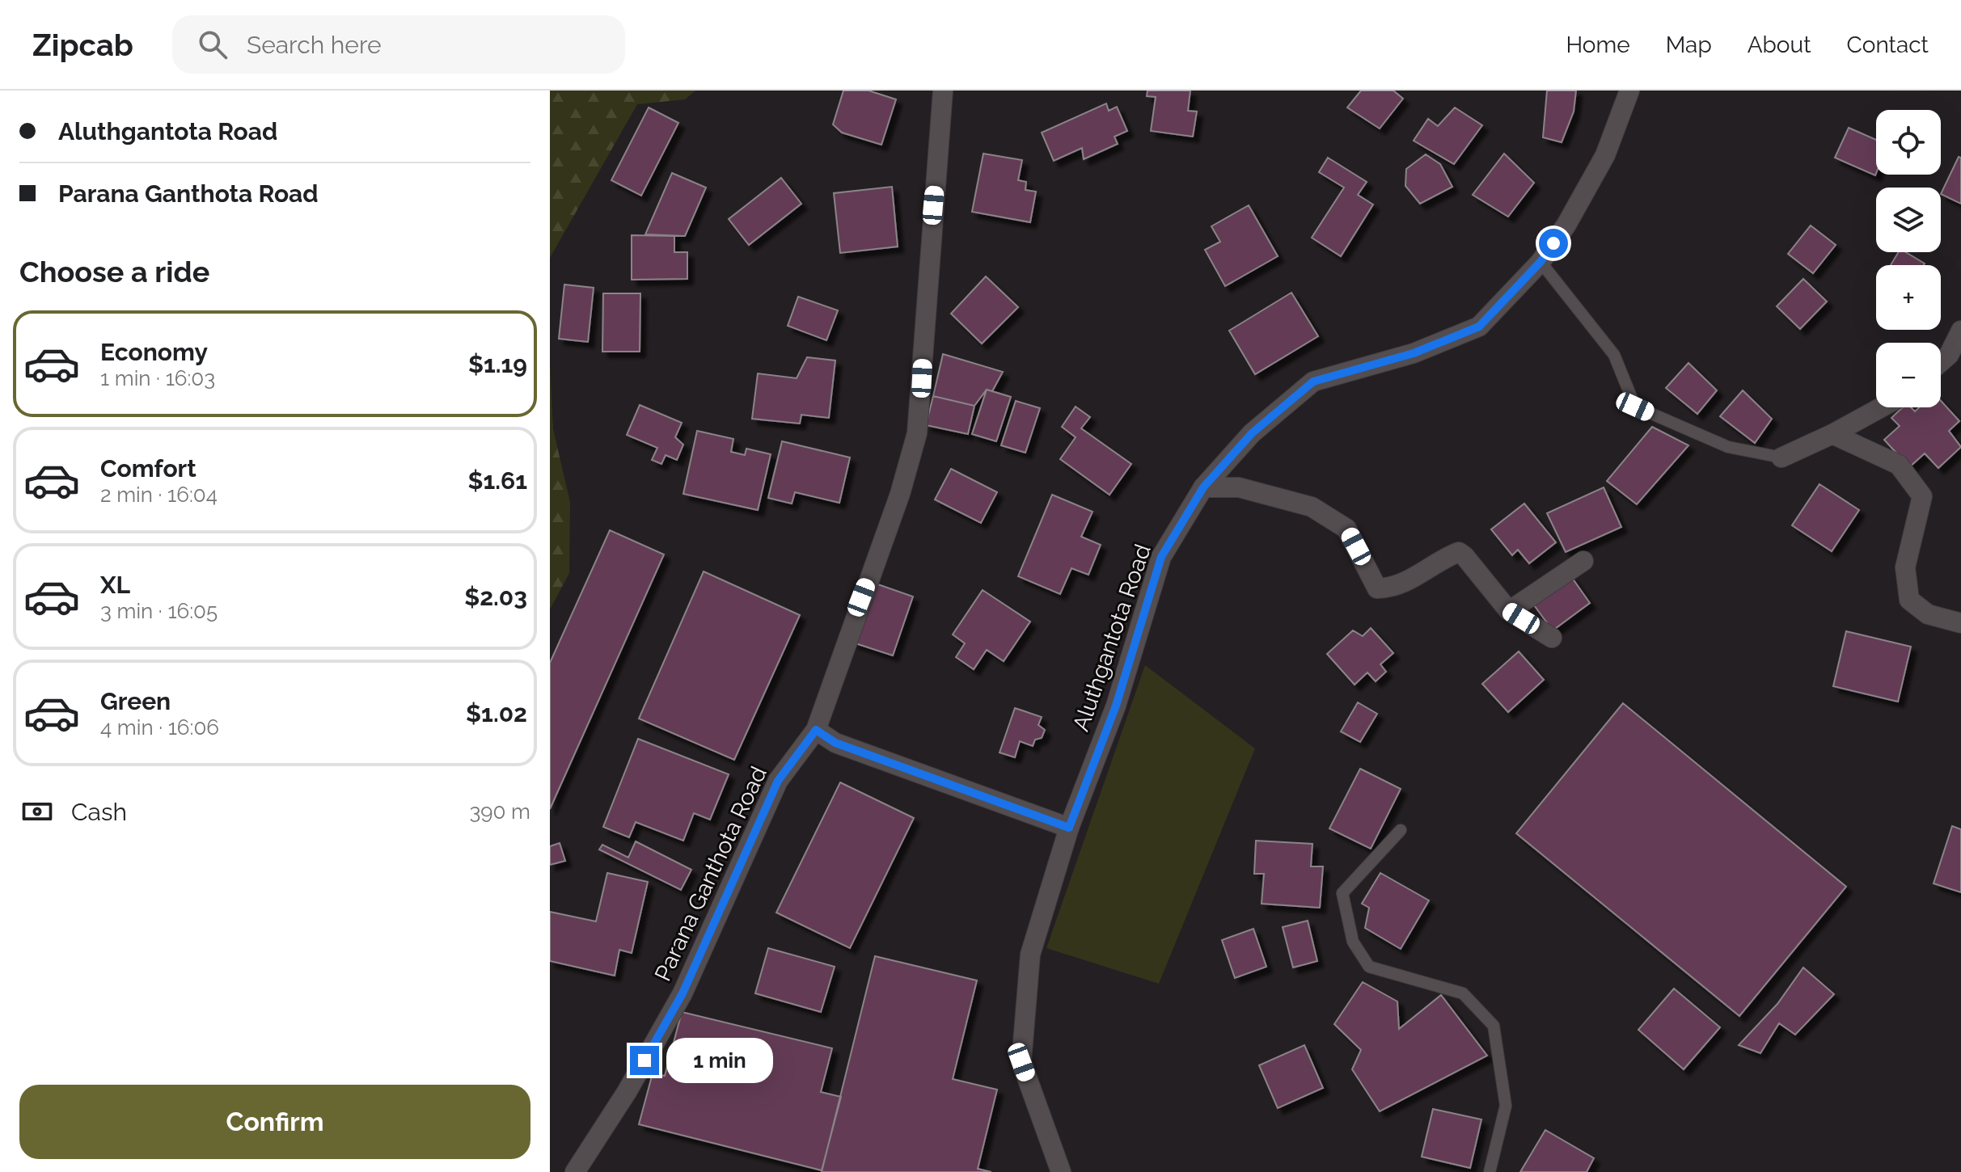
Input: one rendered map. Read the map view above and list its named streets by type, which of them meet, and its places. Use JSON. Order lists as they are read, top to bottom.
{
  "streets": {
    "street": ["Aluthgantota Road", "Parana Ganthota Road"]
  },
  "page": {
    "header": "Zipcab",
    "search": "Search here",
    "nav": [
      "Home",
      "Map",
      "About",
      "Contact"
    ],
    "banner": ["Aluthgantota Road", "Parana Ganthota Road"],
    "map_buttons": ["+", "−"],
    "heading": "Choose a ride",
    "list": [
      {
        "name": "Economy",
        "note": "1 min · 16:03",
        "value": "$1.19"
      },
      {
        "name": "Comfort",
        "note": "2 min · 16:04",
        "value": "$1.61"
      },
      {
        "name": "XL",
        "note": "3 min · 16:05",
        "value": "$2.03"
      },
      {
        "name": "Green",
        "note": "4 min · 16:06",
        "value": "$1.02"
      }
    ],
    "pay": ["Cash", "390 m"],
    "bubble": "1 min",
    "buttons": "Confirm"
  }
}
